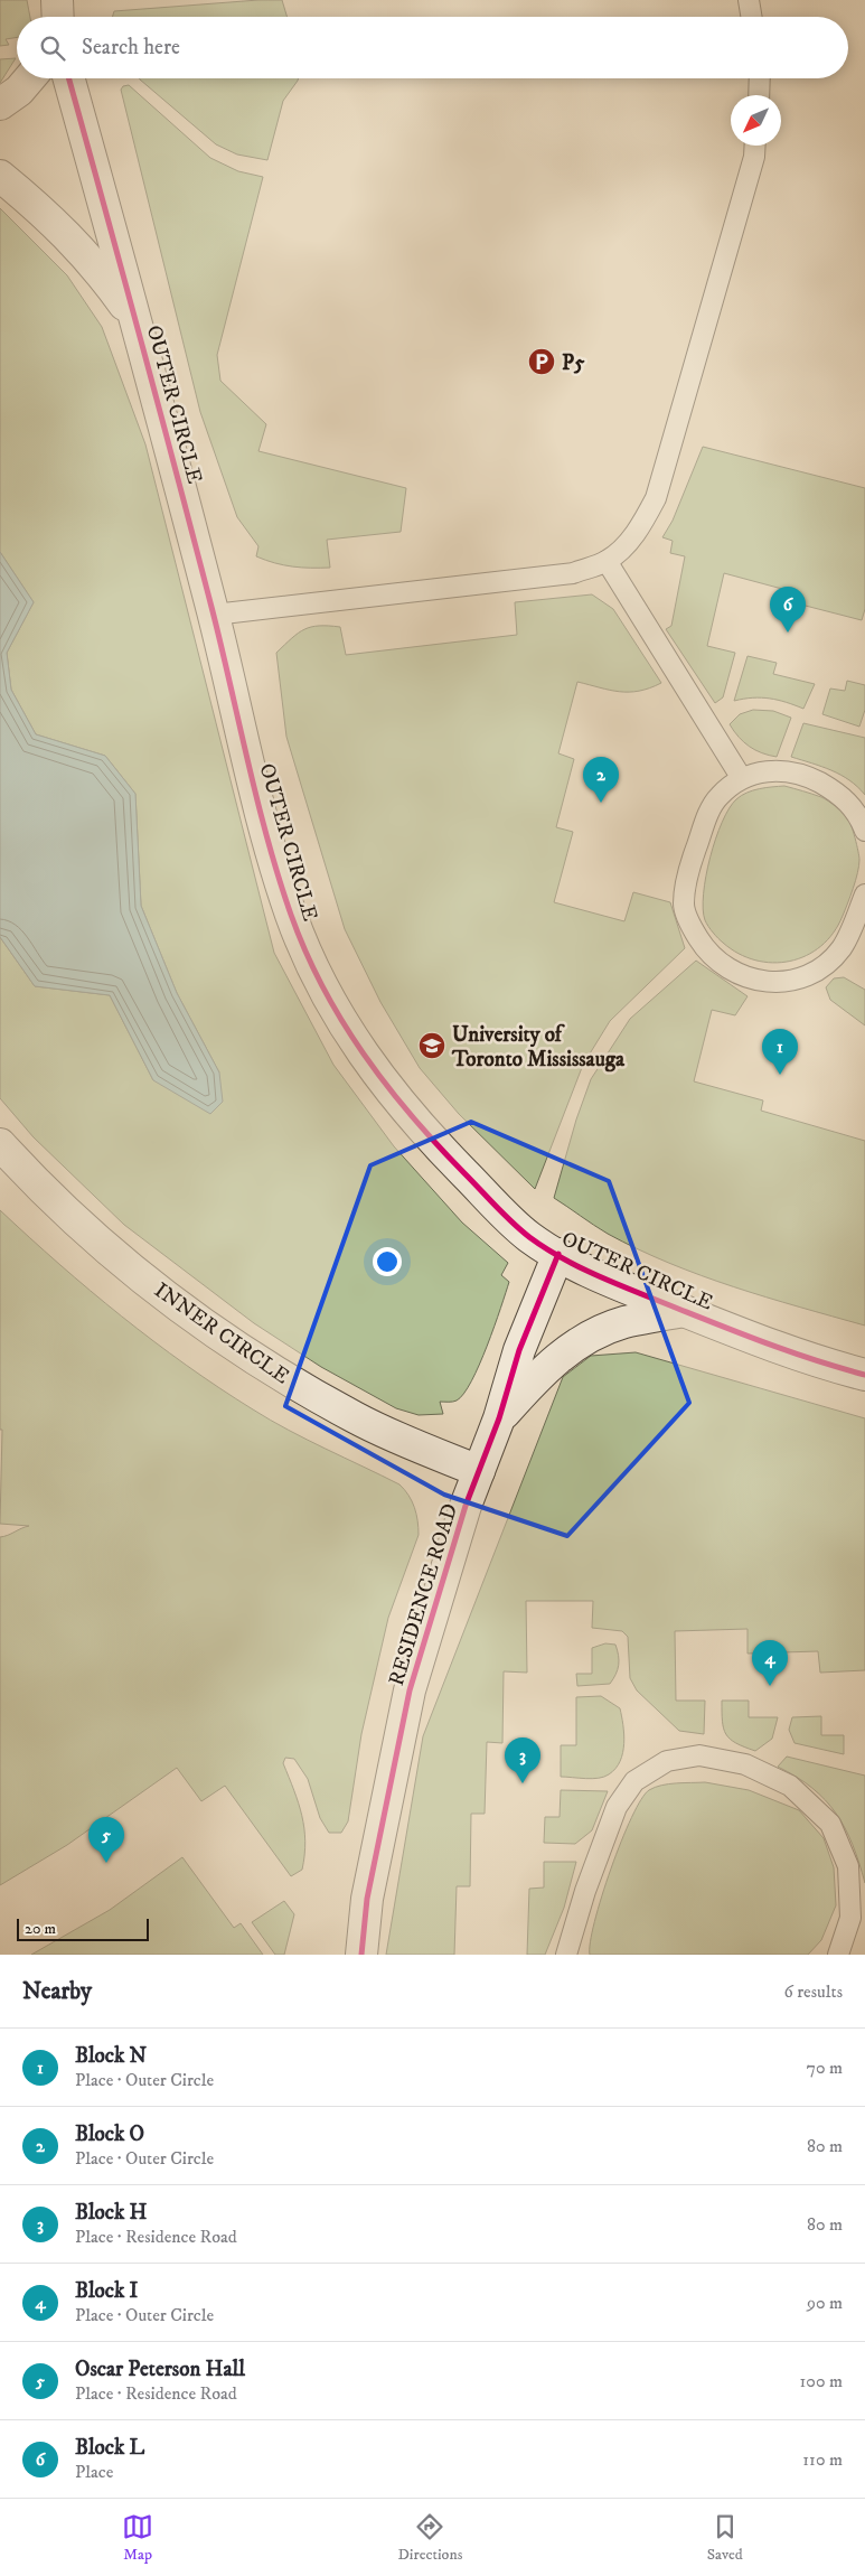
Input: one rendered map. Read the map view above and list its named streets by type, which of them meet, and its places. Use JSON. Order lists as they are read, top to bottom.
{
  "streets": {
    "street": ["OUTER CIRCLE", "INNER CIRCLE", "RESIDENCE ROAD"]
  },
  "crossings": [
    ["OUTER CIRCLE", "RESIDENCE ROAD"],
    ["INNER CIRCLE", "RESIDENCE ROAD"]
  ],
  "places": {
    "parking": ["P5"],
    "school or university": ["University of Toronto Mississauga"]
  },
  "scale_bar": "20 m",
  "north": "bottom left",
  "page": {
    "search": "Search here",
    "pins": [
      "6",
      "2",
      "1",
      "4",
      "3",
      "5"
    ],
    "scale": "20 m",
    "heading": ["Nearby", "6 results"],
    "list": [
      {
        "mark": "1",
        "name": "Block N",
        "note": "Place · Outer Circle",
        "value": "70 m"
      },
      {
        "mark": "2",
        "name": "Block O",
        "note": "Place · Outer Circle",
        "value": "80 m"
      },
      {
        "mark": "3",
        "name": "Block H",
        "note": "Place · Residence Road",
        "value": "80 m"
      },
      {
        "mark": "4",
        "name": "Block I",
        "note": "Place · Outer Circle",
        "value": "90 m"
      },
      {
        "mark": "5",
        "name": "Oscar Peterson Hall",
        "note": "Place · Residence Road",
        "value": "100 m"
      },
      {
        "mark": "6",
        "name": "Block L",
        "note": "Place",
        "value": "110 m"
      }
    ],
    "nav": ["Map", "Directions", "Saved"]
  }
}
